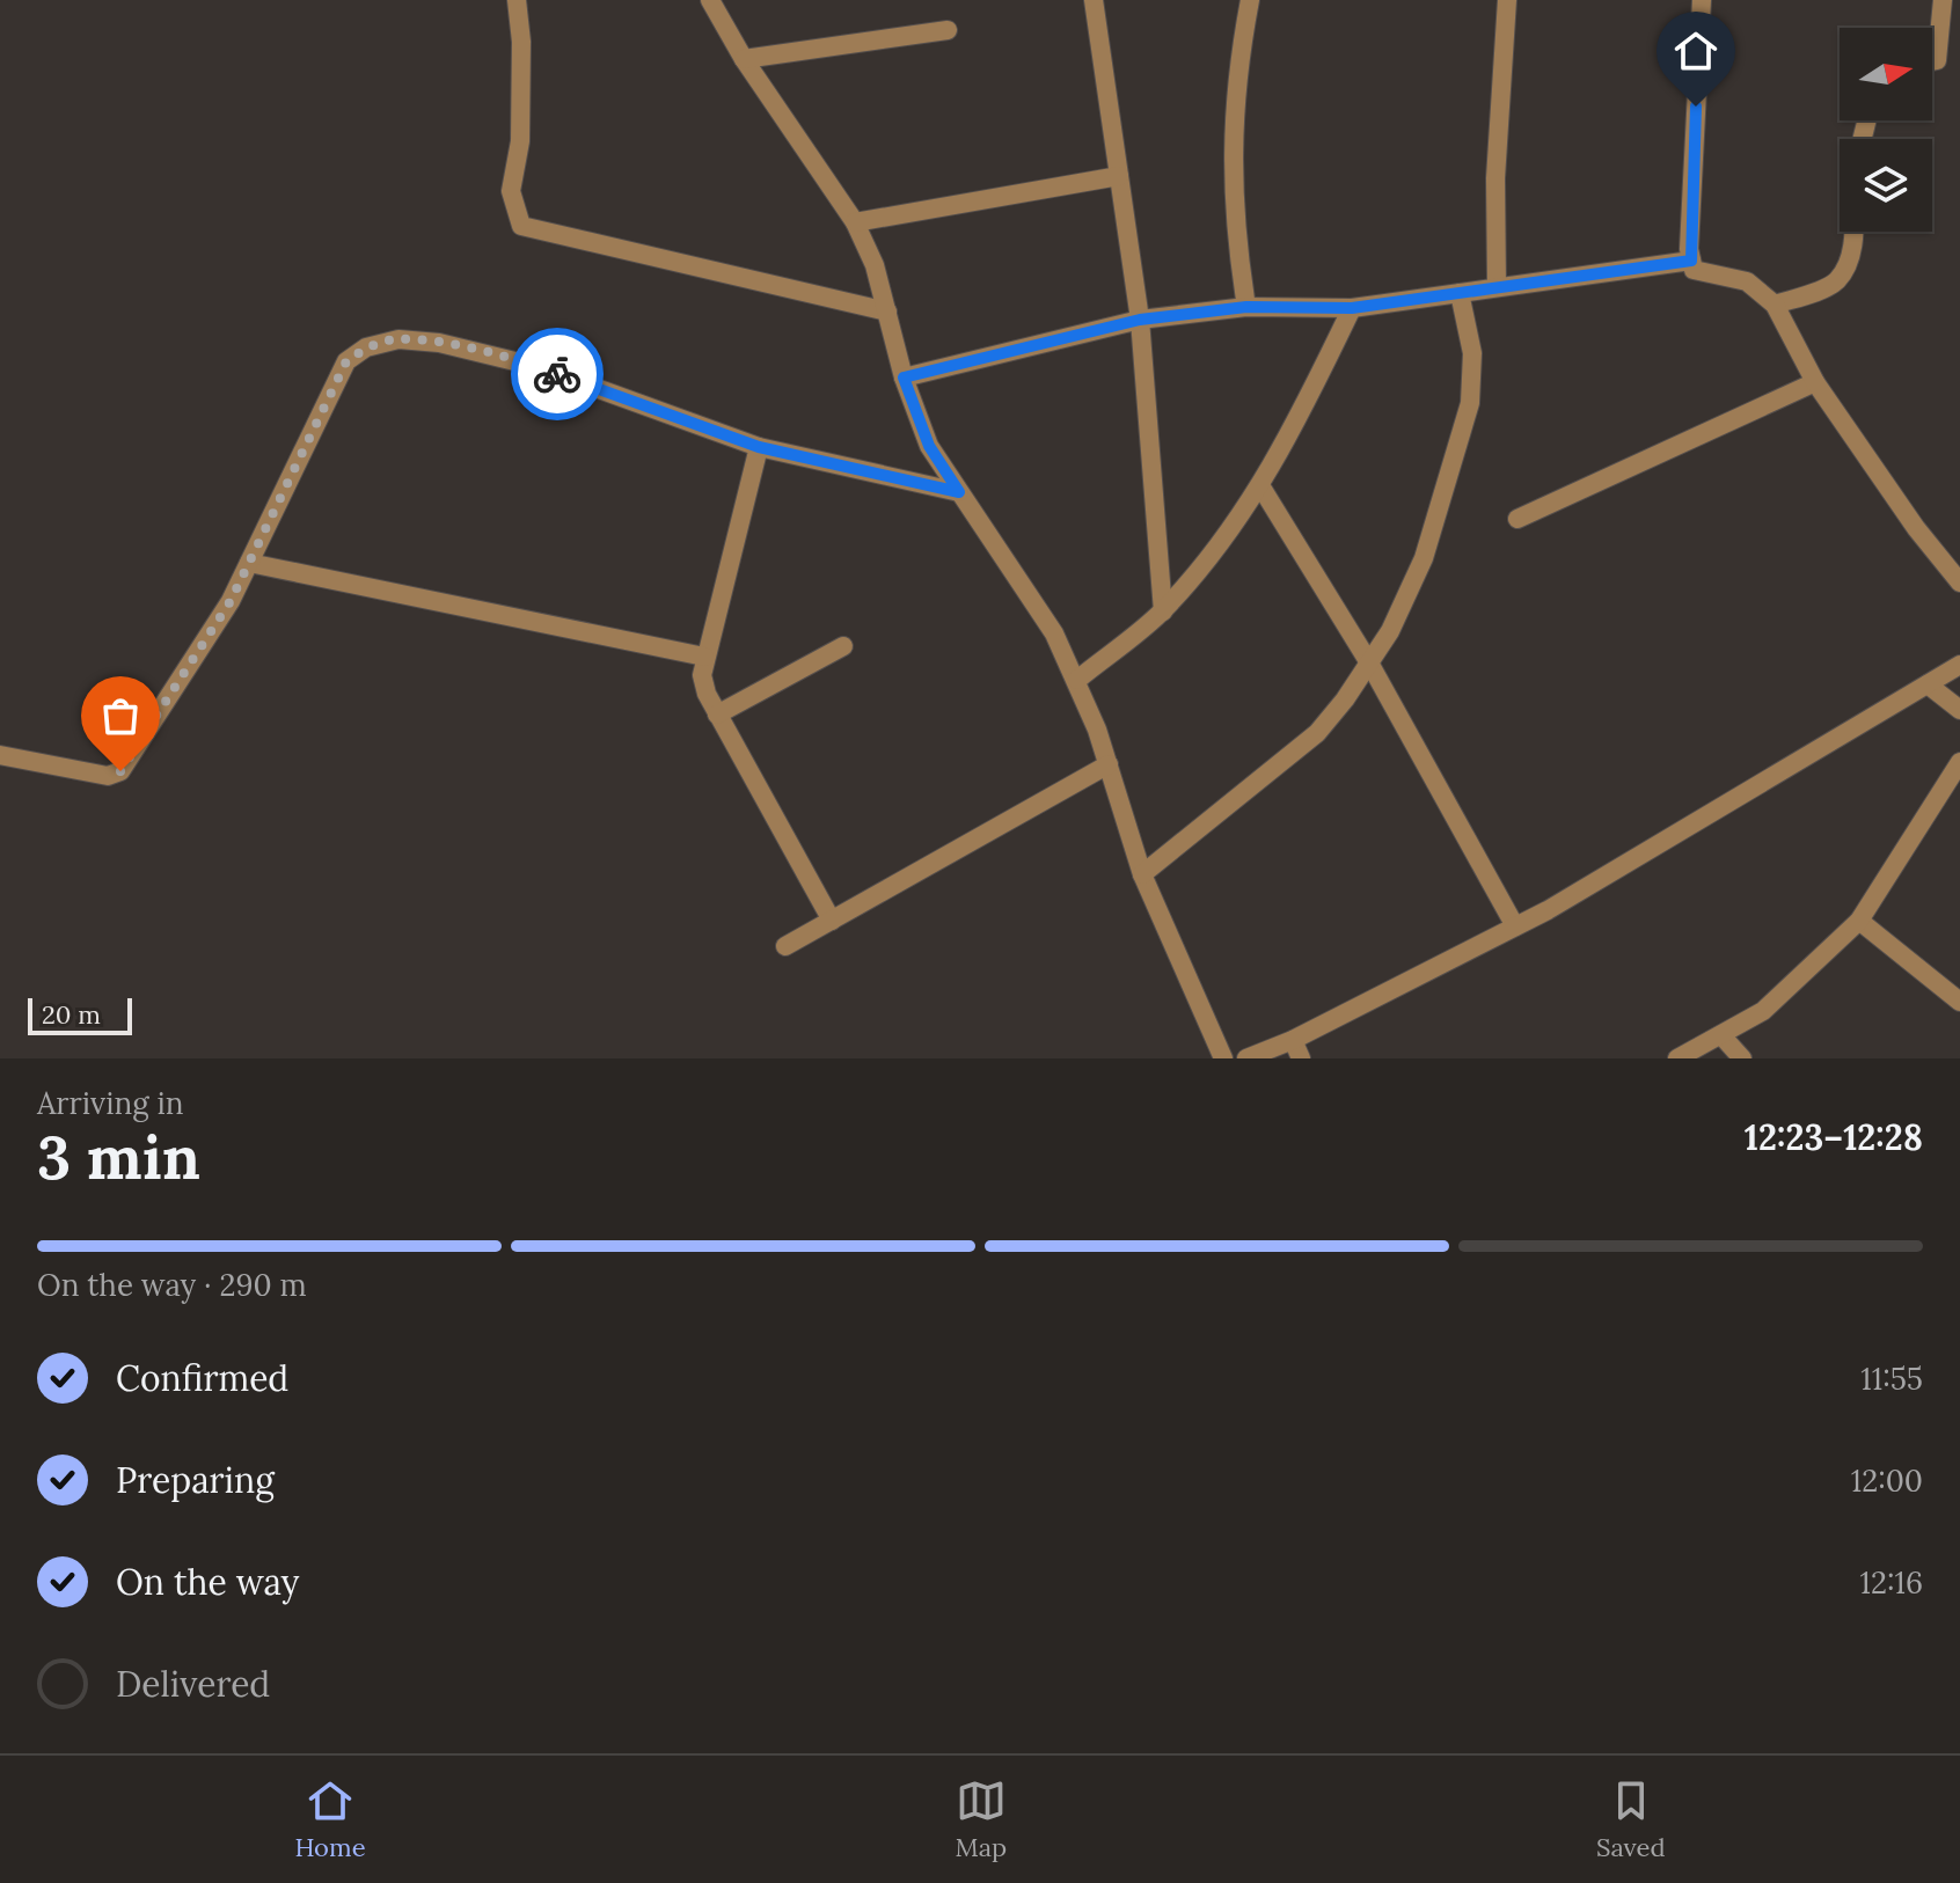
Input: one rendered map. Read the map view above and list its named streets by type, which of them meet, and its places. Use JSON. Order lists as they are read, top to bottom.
{
  "scale_bar": "20 m",
  "north": "right",
  "page": {
    "scale": "20 m",
    "heading": ["3 min", "Arriving in", "12:23–12:28"],
    "bar": "On the way · 290 m",
    "list": [
      ["Confirmed", "11:55"],
      ["Preparing", "12:00"],
      ["On the way", "12:16"],
      "Delivered"
    ],
    "tabs": ["Home", "Map", "Saved"]
  }
}
